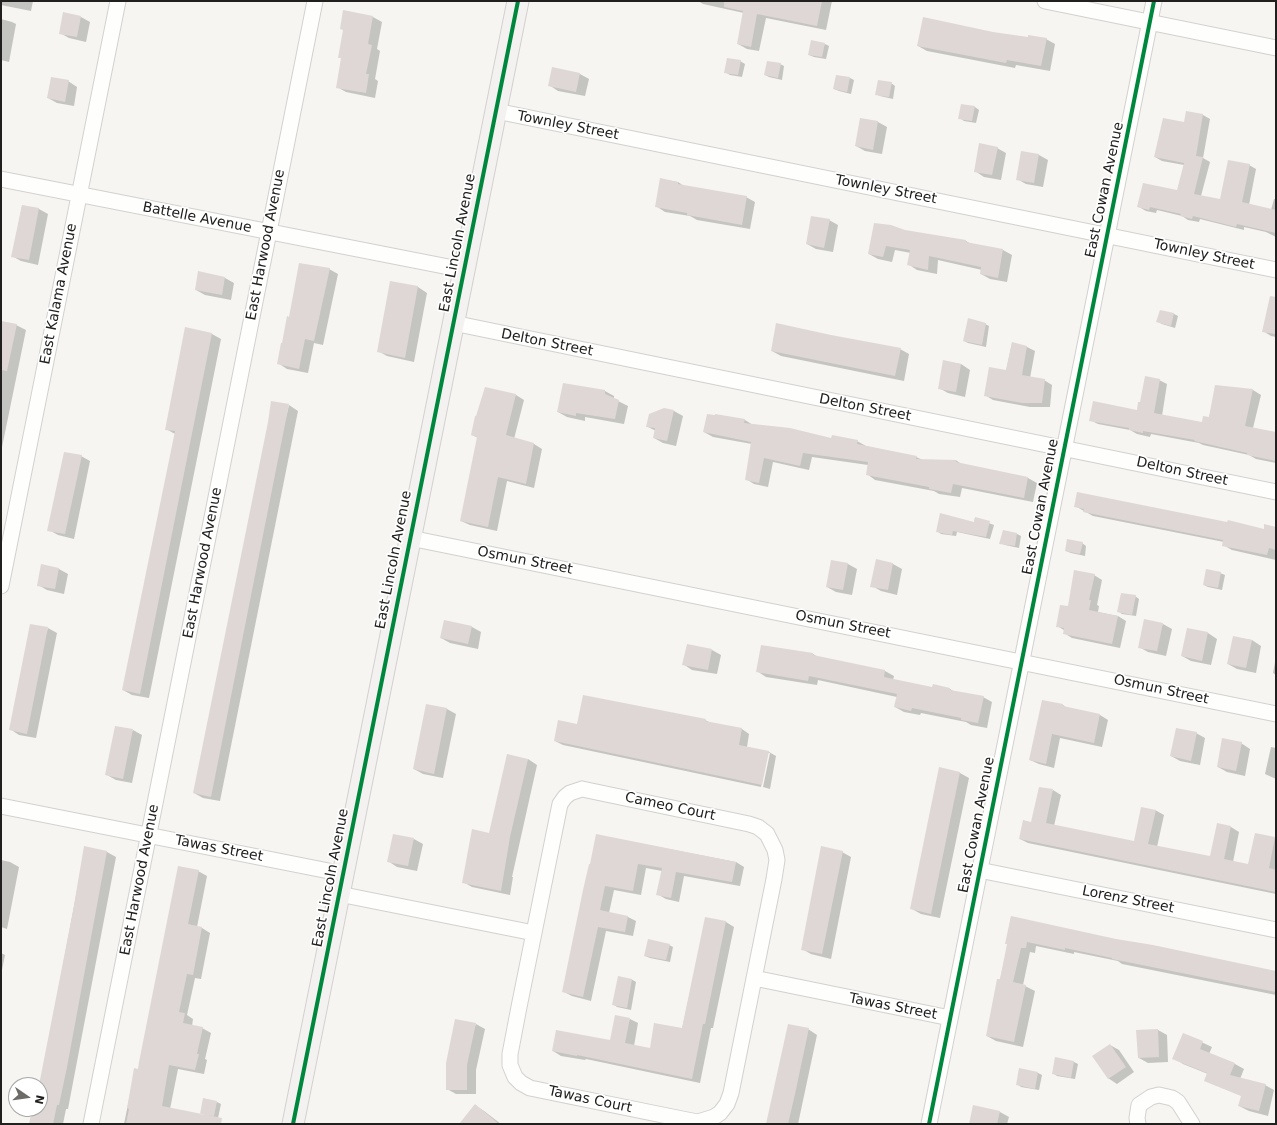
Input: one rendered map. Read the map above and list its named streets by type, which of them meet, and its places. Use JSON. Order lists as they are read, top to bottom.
{
  "streets": {
    "street": [
      "Townley Street",
      "East Cowan Avenue",
      "Battelle Avenue",
      "East Lincoln Avenue",
      "East Harwood Avenue",
      "East Kalama Avenue",
      "Delton Street",
      "Osmun Street",
      "Cameo Court",
      "Tawas Street",
      "Lorenz Street",
      "Tawas Court"
    ]
  },
  "crossings": [
    ["Townley Street", "East Cowan Avenue"],
    ["Townley Street", "East Lincoln Avenue"],
    ["East Cowan Avenue", "Delton Street"],
    ["East Cowan Avenue", "Osmun Street"],
    ["East Cowan Avenue", "Tawas Street"],
    ["East Cowan Avenue", "Lorenz Street"],
    ["Battelle Avenue", "East Lincoln Avenue"],
    ["Battelle Avenue", "East Harwood Avenue"],
    ["Battelle Avenue", "East Kalama Avenue"],
    ["East Lincoln Avenue", "Delton Street"],
    ["East Lincoln Avenue", "Osmun Street"],
    ["East Lincoln Avenue", "Tawas Street"],
    ["East Harwood Avenue", "Tawas Street"],
    ["Cameo Court", "Tawas Street"],
    ["Cameo Court", "Tawas Court"],
    ["Tawas Street", "Tawas Court"]
  ],
  "north": "right"
}
